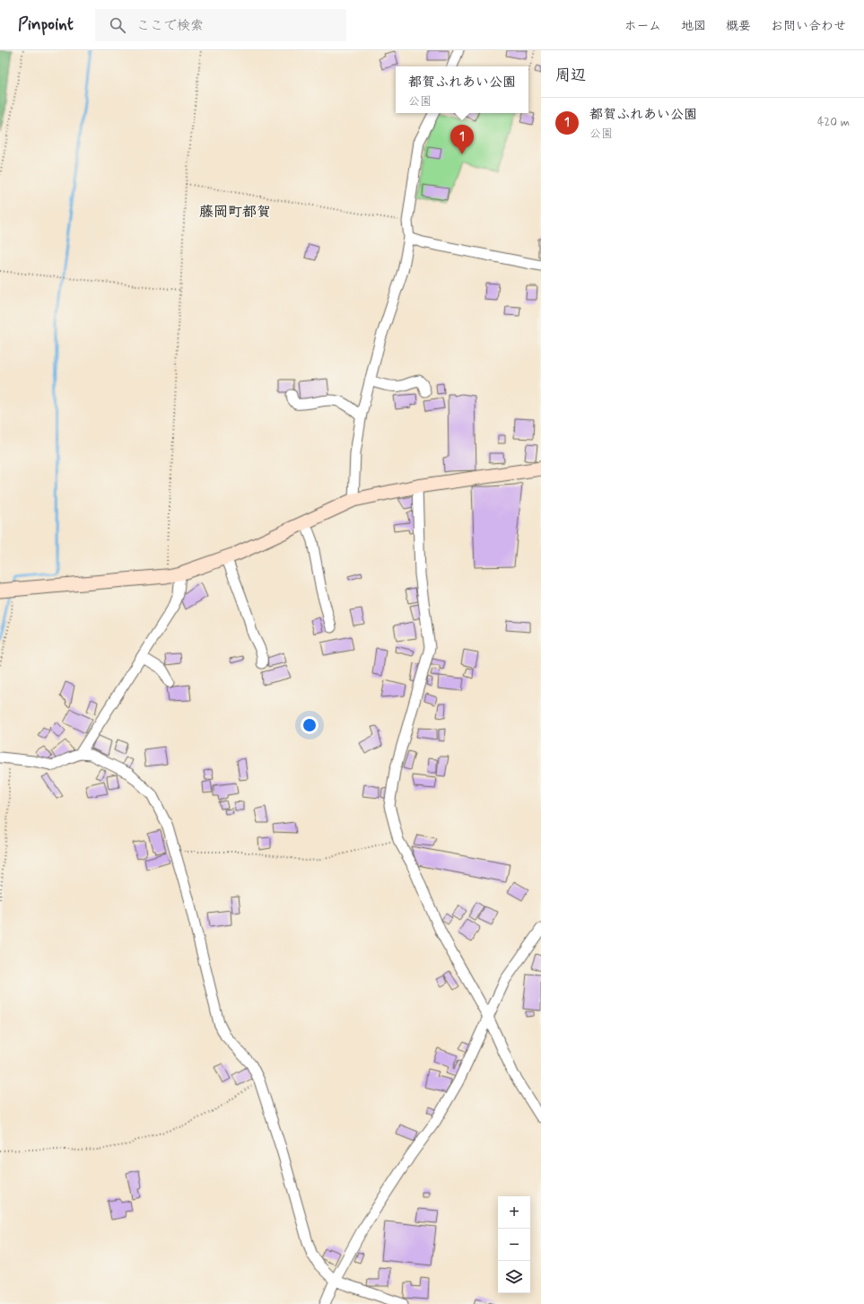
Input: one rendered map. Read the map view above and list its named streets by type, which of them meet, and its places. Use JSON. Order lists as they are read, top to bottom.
{
  "districts": ["藤岡町都賀"],
  "page": {
    "header": "Pinpoint",
    "search": "ここで検索",
    "nav": [
      "ホーム",
      "地図",
      "概要",
      "お問い合わせ"
    ],
    "heading": "周辺",
    "popup": ["都賀ふれあい公園", "公園"],
    "list": [
      {
        "mark": "1",
        "name": "都賀ふれあい公園",
        "note": "公園",
        "value": "420 m"
      }
    ],
    "pins": "1",
    "map_buttons": ["+", "−"]
  }
}
